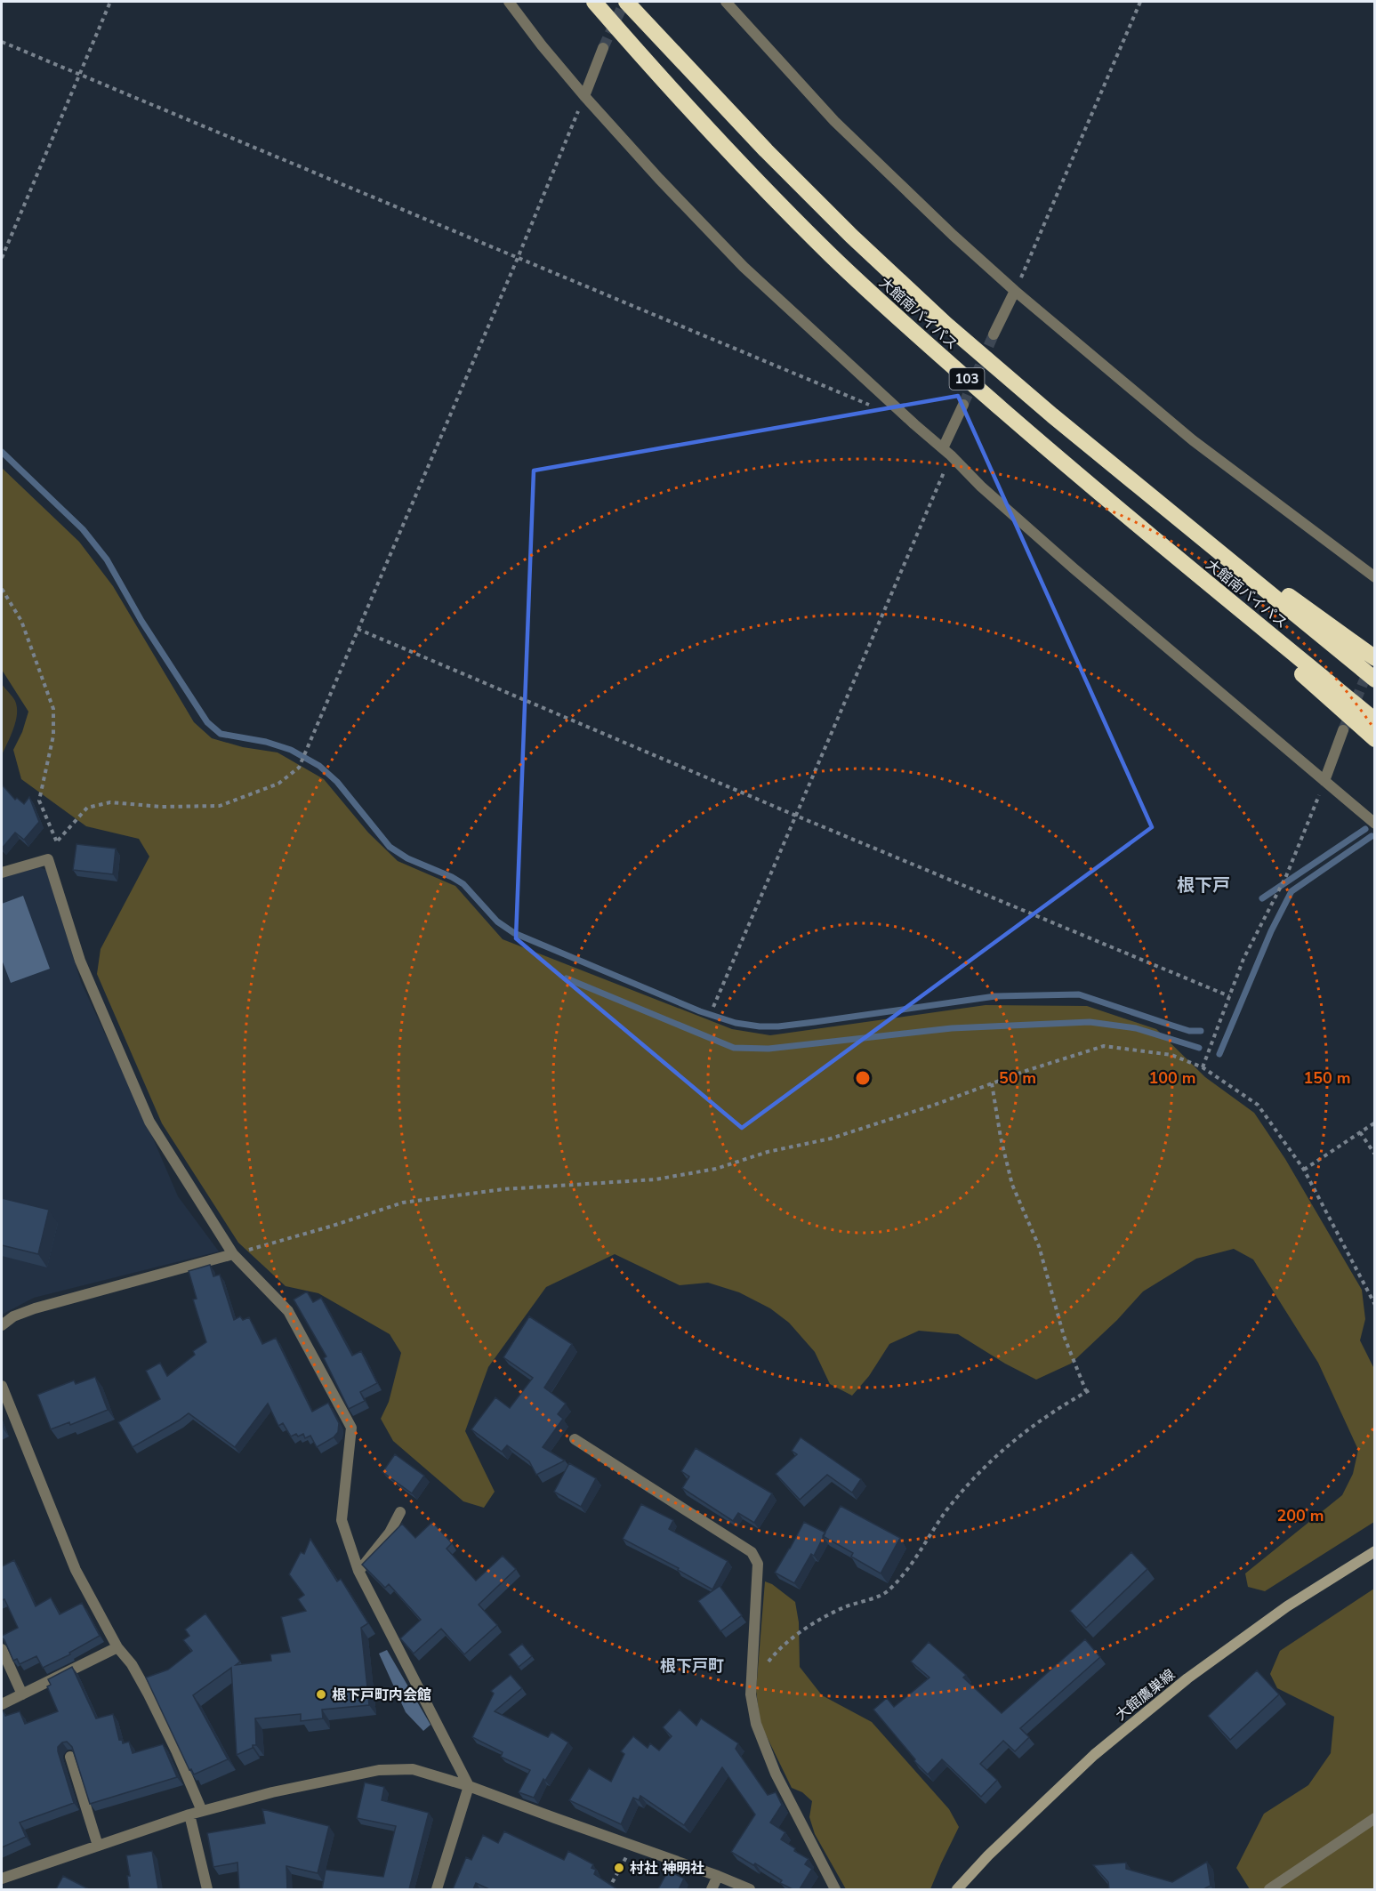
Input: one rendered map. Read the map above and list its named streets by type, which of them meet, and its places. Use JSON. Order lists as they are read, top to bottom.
{
  "streets": {
    "highway": ["大館南バイパス", "103"],
    "main road": ["大館鷹巣線"]
  },
  "districts": ["根下戸", "根下戸町"],
  "places": ["根下戸町内会館", "村社 神明社"],
  "rings": [
    "50 m",
    "100 m",
    "150 m",
    "200 m"
  ]
}
